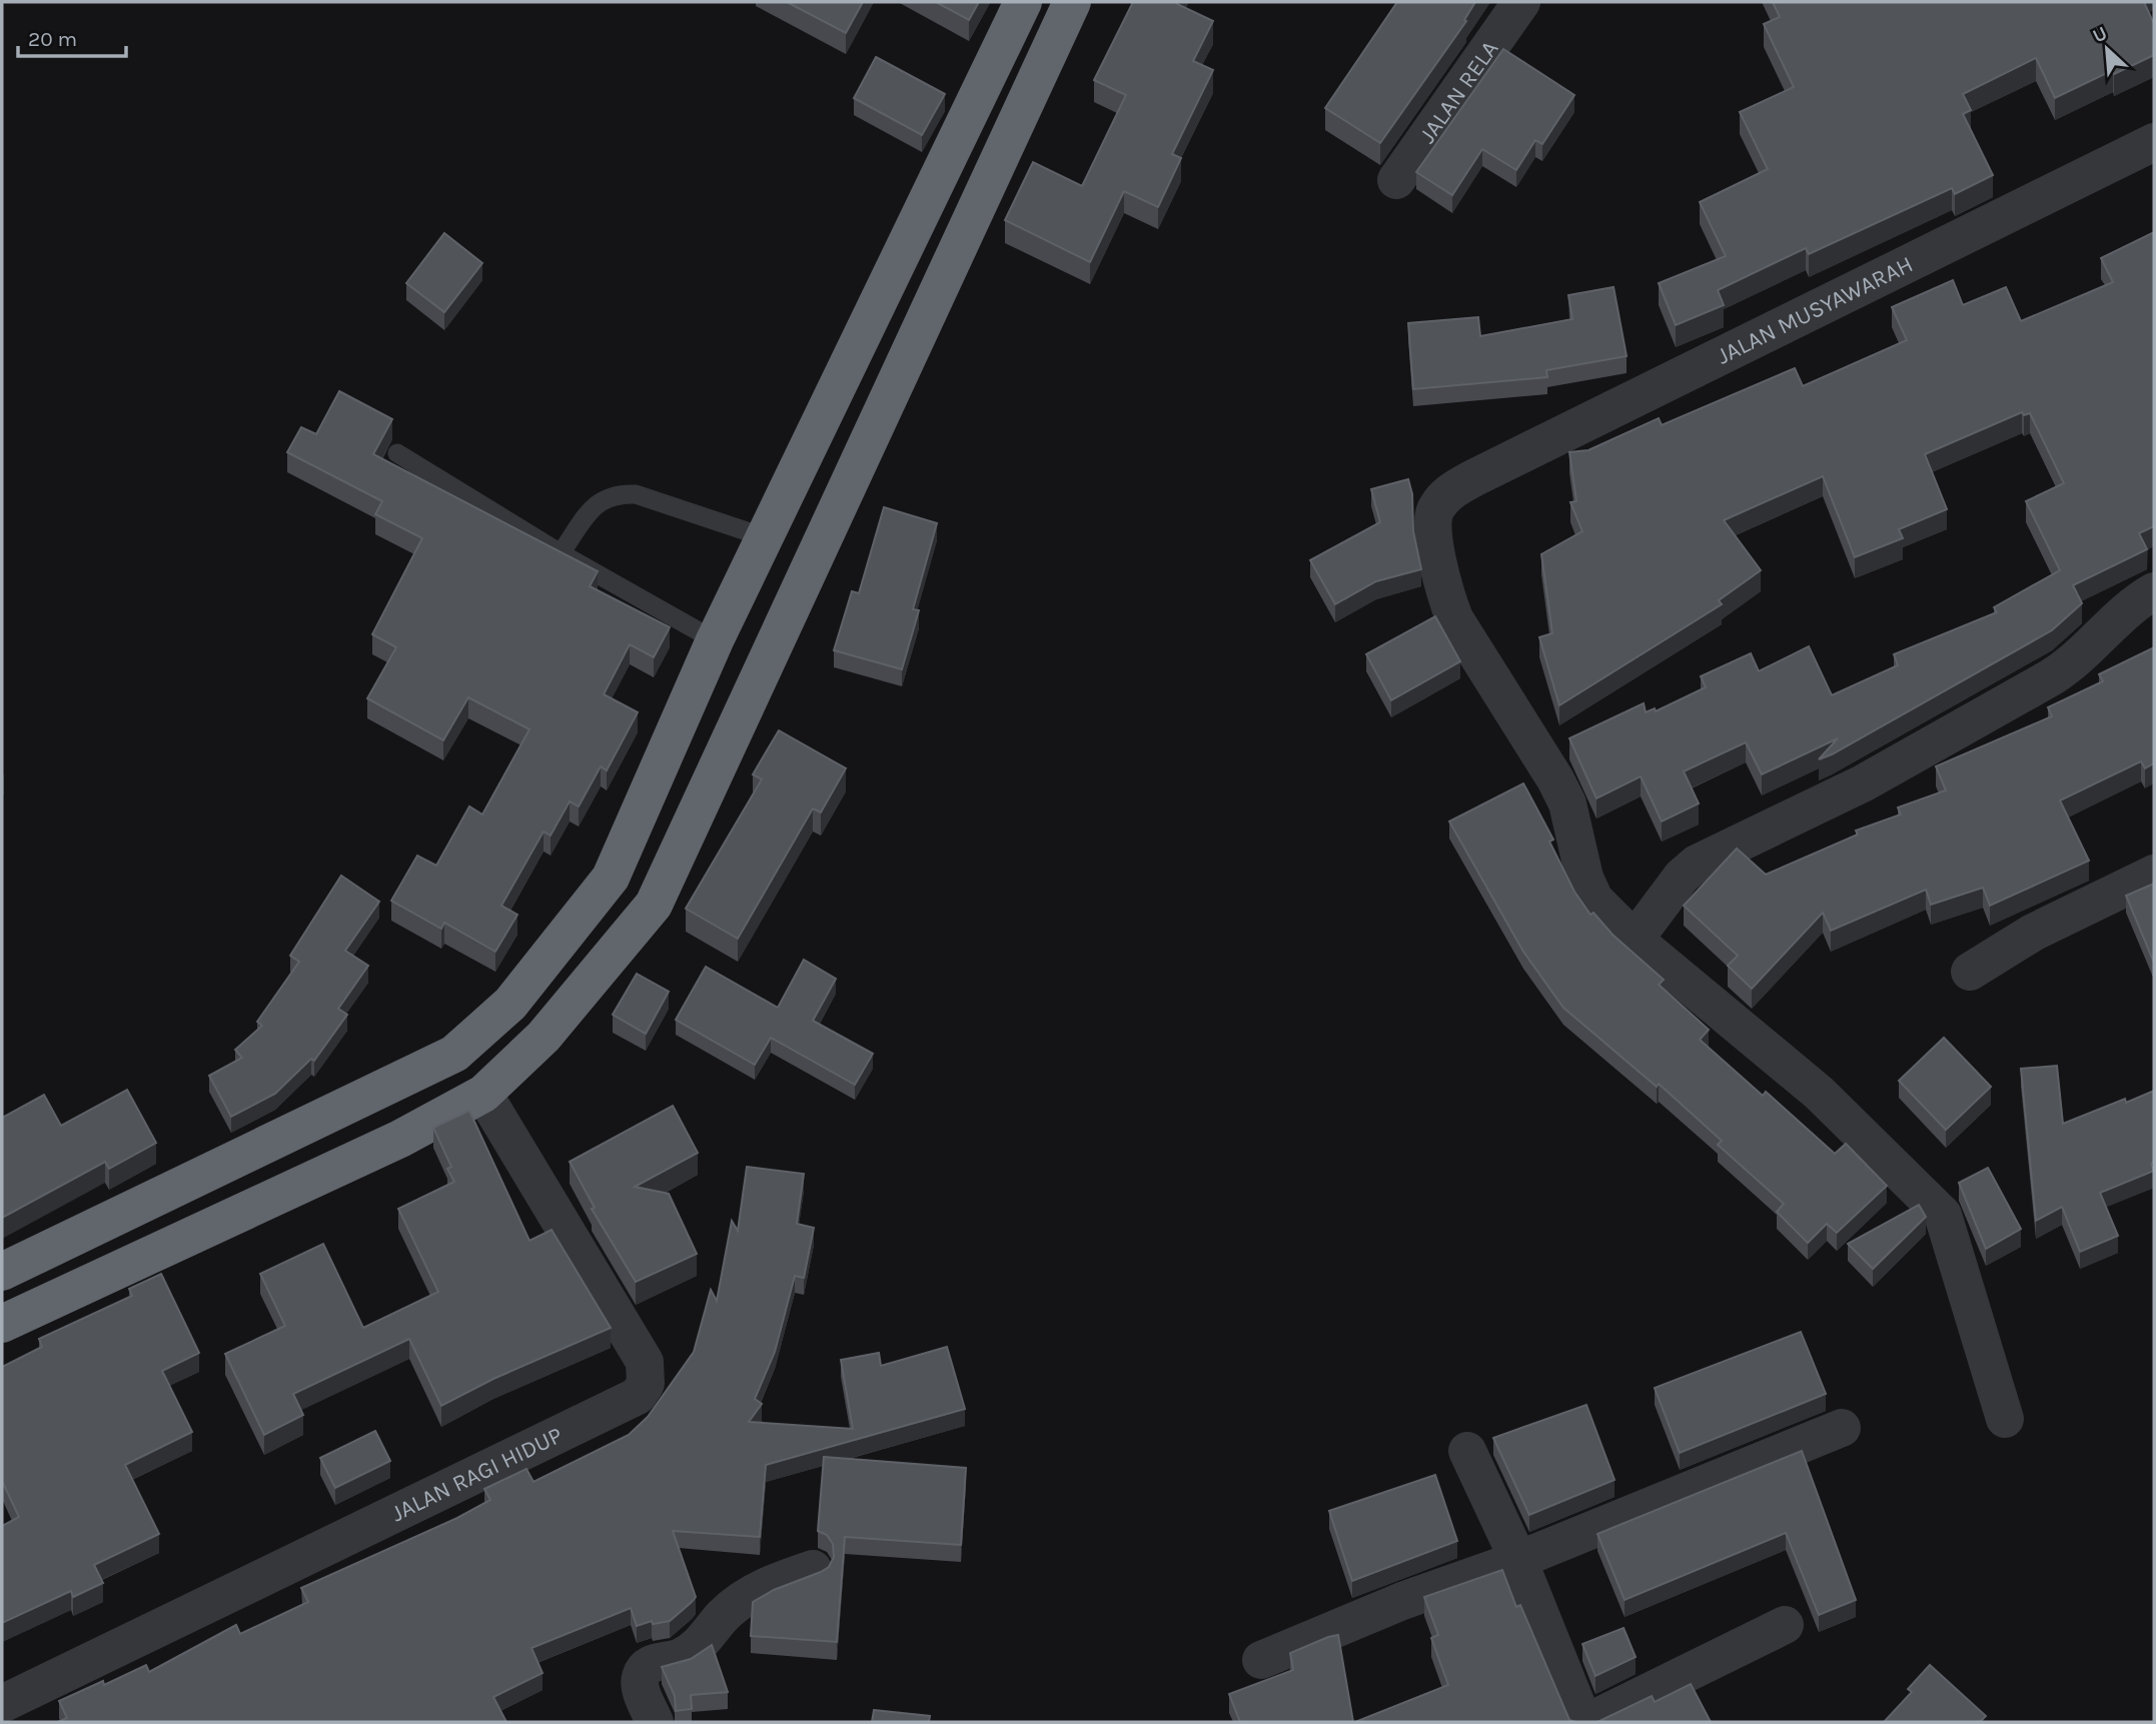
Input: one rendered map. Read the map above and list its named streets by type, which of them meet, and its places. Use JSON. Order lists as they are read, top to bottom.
{
  "streets": {
    "street": ["JALAN RELA", "JALAN MUSYAWARAH", "JALAN RAGI HIDUP"]
  },
  "scale_bar": "20 m",
  "north": "top left"
}
